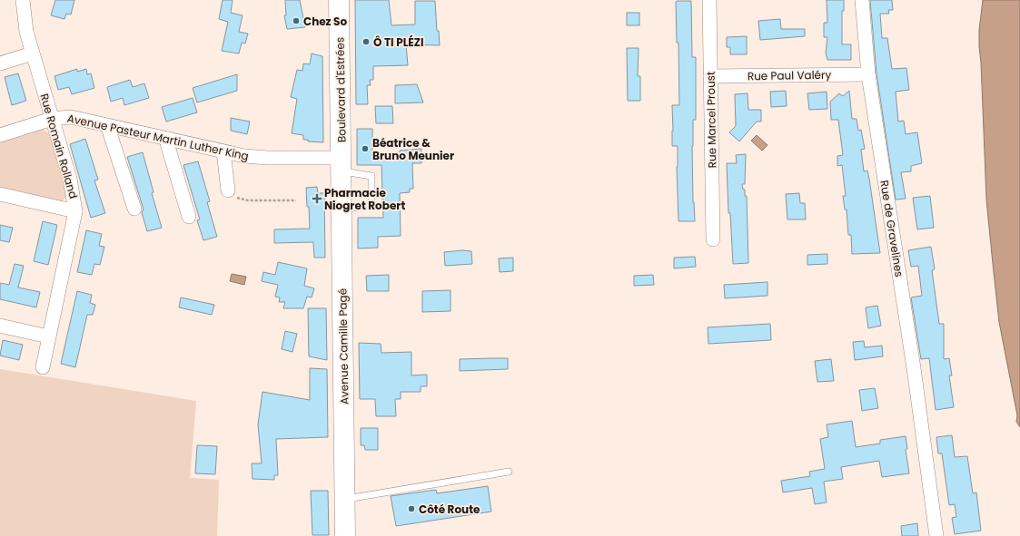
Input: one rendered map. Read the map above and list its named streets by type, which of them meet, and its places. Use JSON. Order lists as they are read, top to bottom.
{
  "streets": {
    "main road": ["Boulevard d'Estrées", "Avenue Camille Pagé"],
    "street": [
      "Rue Paul Valéry",
      "Rue Marcel Proust",
      "Avenue Pasteur Martin Luther King",
      "Rue Romain Rolland",
      "Rue de Gravelines"
    ]
  },
  "crossings": [
    ["Rue Paul Valéry", "Rue Marcel Proust"],
    ["Rue Paul Valéry", "Rue de Gravelines"],
    ["Boulevard d'Estrées", "Avenue Pasteur Martin Luther King"],
    ["Boulevard d'Estrées", "Avenue Camille Pagé"],
    ["Avenue Pasteur Martin Luther King", "Rue Romain Rolland"],
    ["Avenue Pasteur Martin Luther King", "Avenue Camille Pagé"]
  ],
  "places": {
    "other": [
      "Chez So",
      "Ô TI PLÉZI",
      "Béatrice & Bruno Meunier",
      "Côté Route"
    ],
    "health": ["Pharmacie Niogret Robert"]
  }
}
